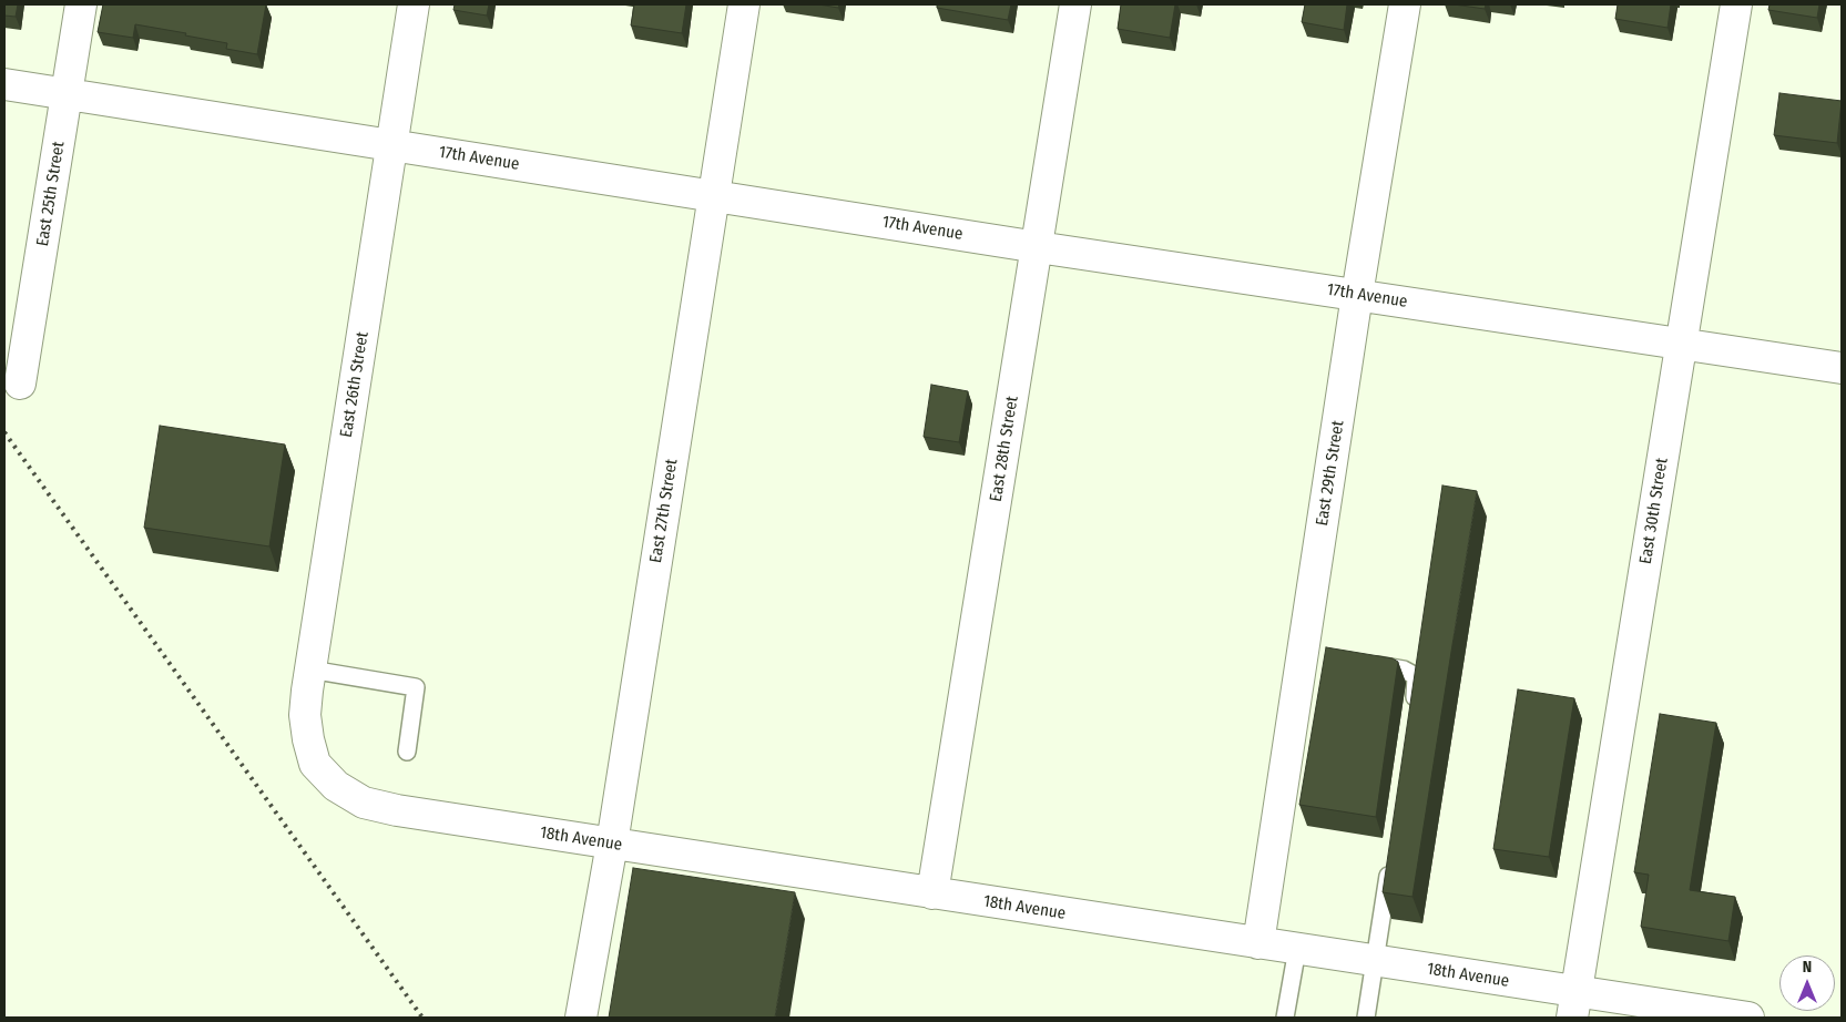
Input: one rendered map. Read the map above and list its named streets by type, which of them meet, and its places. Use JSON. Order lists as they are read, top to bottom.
{
  "streets": {
    "street": [
      "17th Avenue",
      "East 25th Street",
      "East 26th Street",
      "East 28th Street",
      "East 29th Street",
      "East 27th Street",
      "East 30th Street",
      "18th Avenue"
    ]
  },
  "crossings": [
    ["17th Avenue", "East 25th Street"],
    ["17th Avenue", "East 26th Street"],
    ["17th Avenue", "East 28th Street"],
    ["17th Avenue", "East 29th Street"],
    ["17th Avenue", "East 27th Street"],
    ["17th Avenue", "East 30th Street"],
    ["East 26th Street", "18th Avenue"],
    ["East 28th Street", "18th Avenue"],
    ["East 29th Street", "18th Avenue"],
    ["East 27th Street", "18th Avenue"],
    ["East 30th Street", "18th Avenue"]
  ],
  "north": "top"
}
